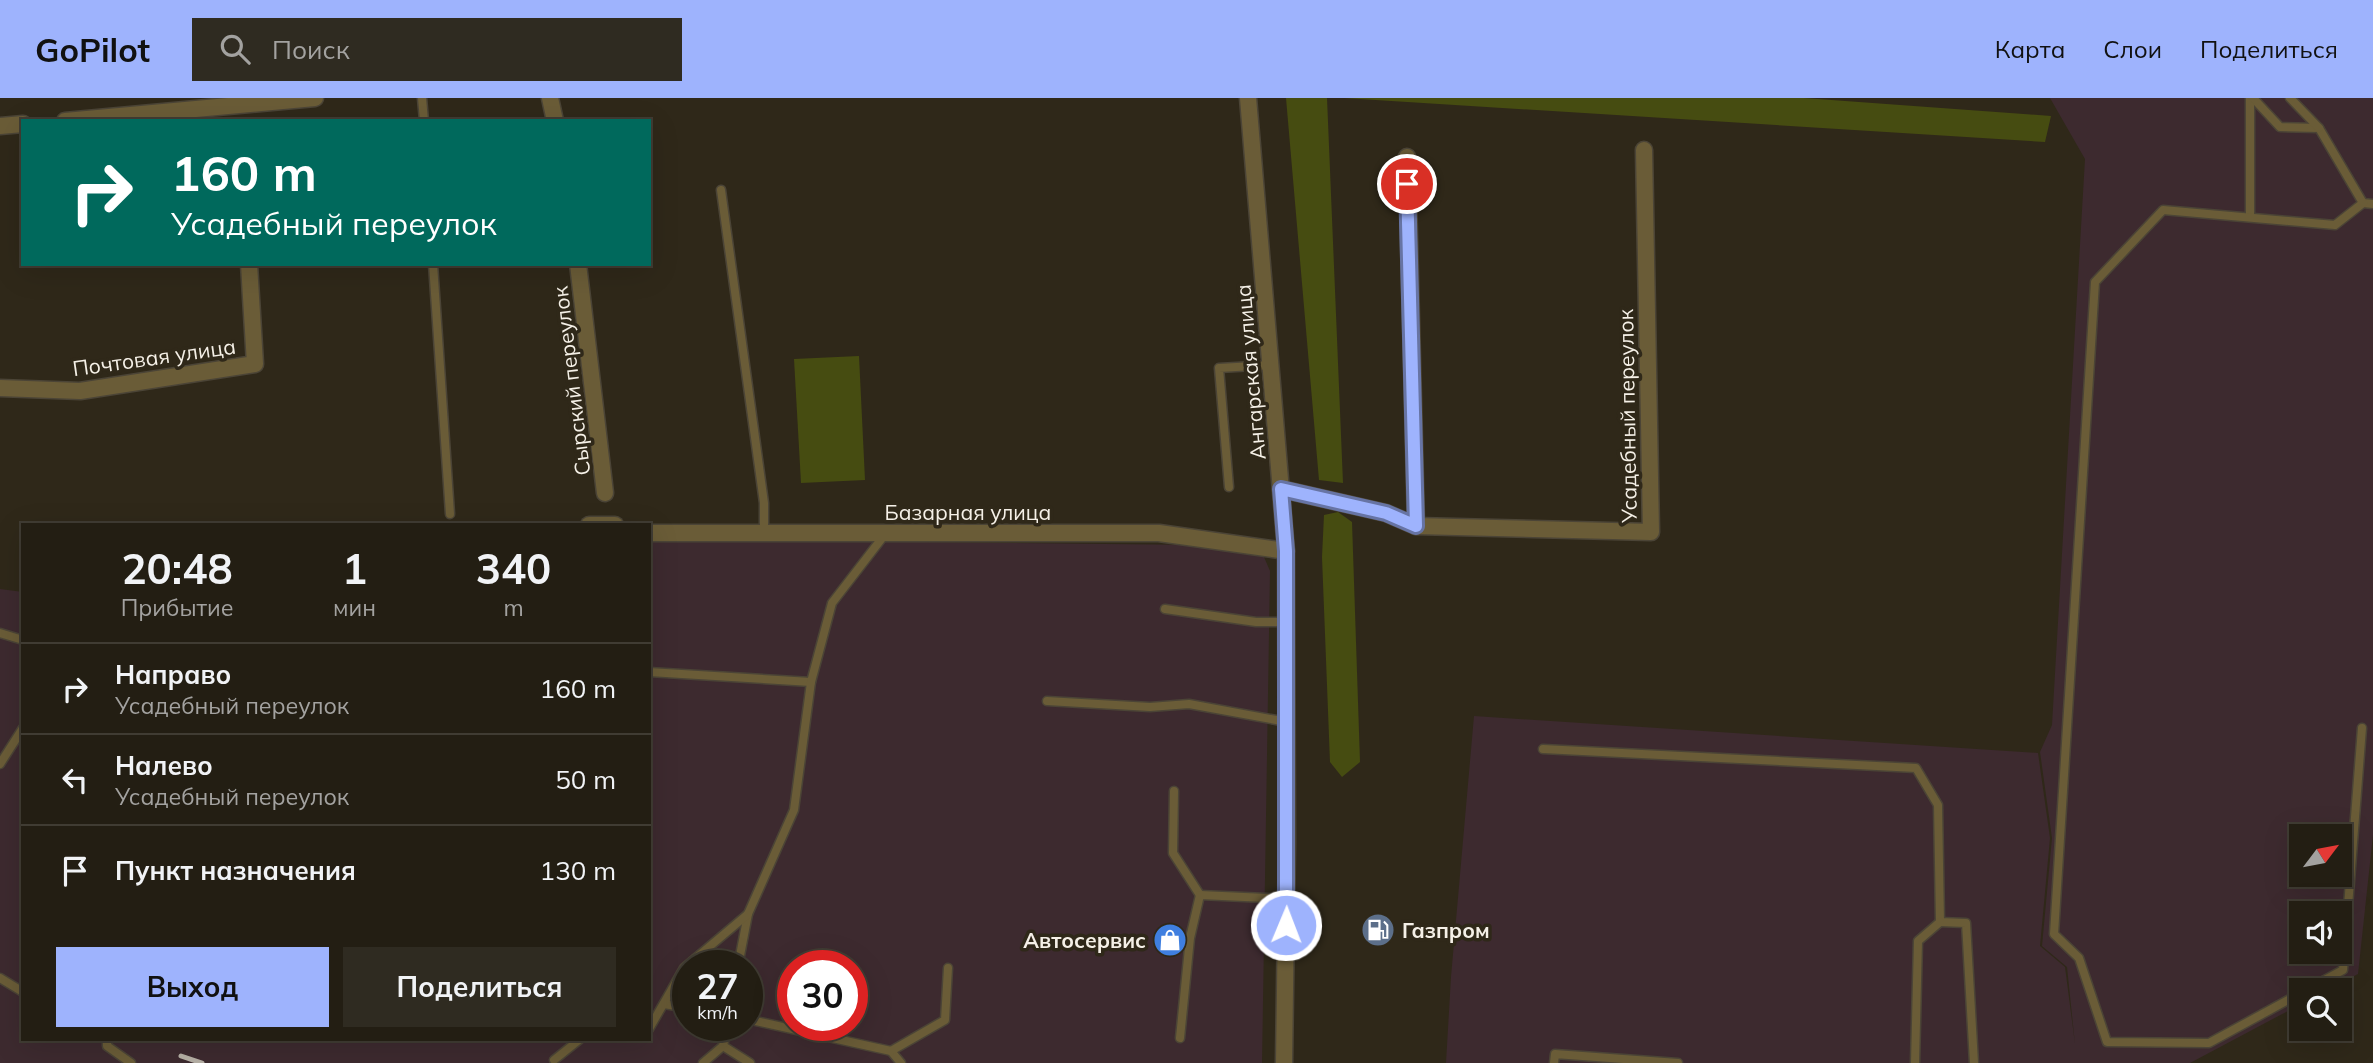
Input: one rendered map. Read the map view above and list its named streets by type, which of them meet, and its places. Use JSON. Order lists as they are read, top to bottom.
{
  "streets": {
    "street": [
      "Почтовая улица",
      "Ангарская улица",
      "Сырский переулок",
      "Усадебный переулок",
      "Базарная улица"
    ]
  },
  "crossings": [
    ["Ангарская улица", "Усадебный переулок"],
    ["Ангарская улица", "Базарная улица"]
  ],
  "places": {
    "fuel station": ["Газпром"],
    "shop": ["Автосервис"]
  },
  "north": "top right",
  "page": {
    "header": "GoPilot",
    "search": "Поиск",
    "nav": ["Карта", "Слои", "Поделиться"],
    "turn": ["160 m", "Усадебный переулок"],
    "eta": [
      "20:48",
      "Прибытие",
      "1",
      "мин",
      "340",
      "m"
    ],
    "list": [
      {
        "name": "Направо",
        "note": "Усадебный переулок",
        "value": "160 m"
      },
      {
        "name": "Налево",
        "note": "Усадебный переулок",
        "value": "50 m"
      },
      {
        "name": "Пункт назначения",
        "value": "130 m"
      }
    ],
    "buttons": ["Выход", "Поделиться"],
    "speed": "27 km/h",
    "limit": "30"
  }
}
